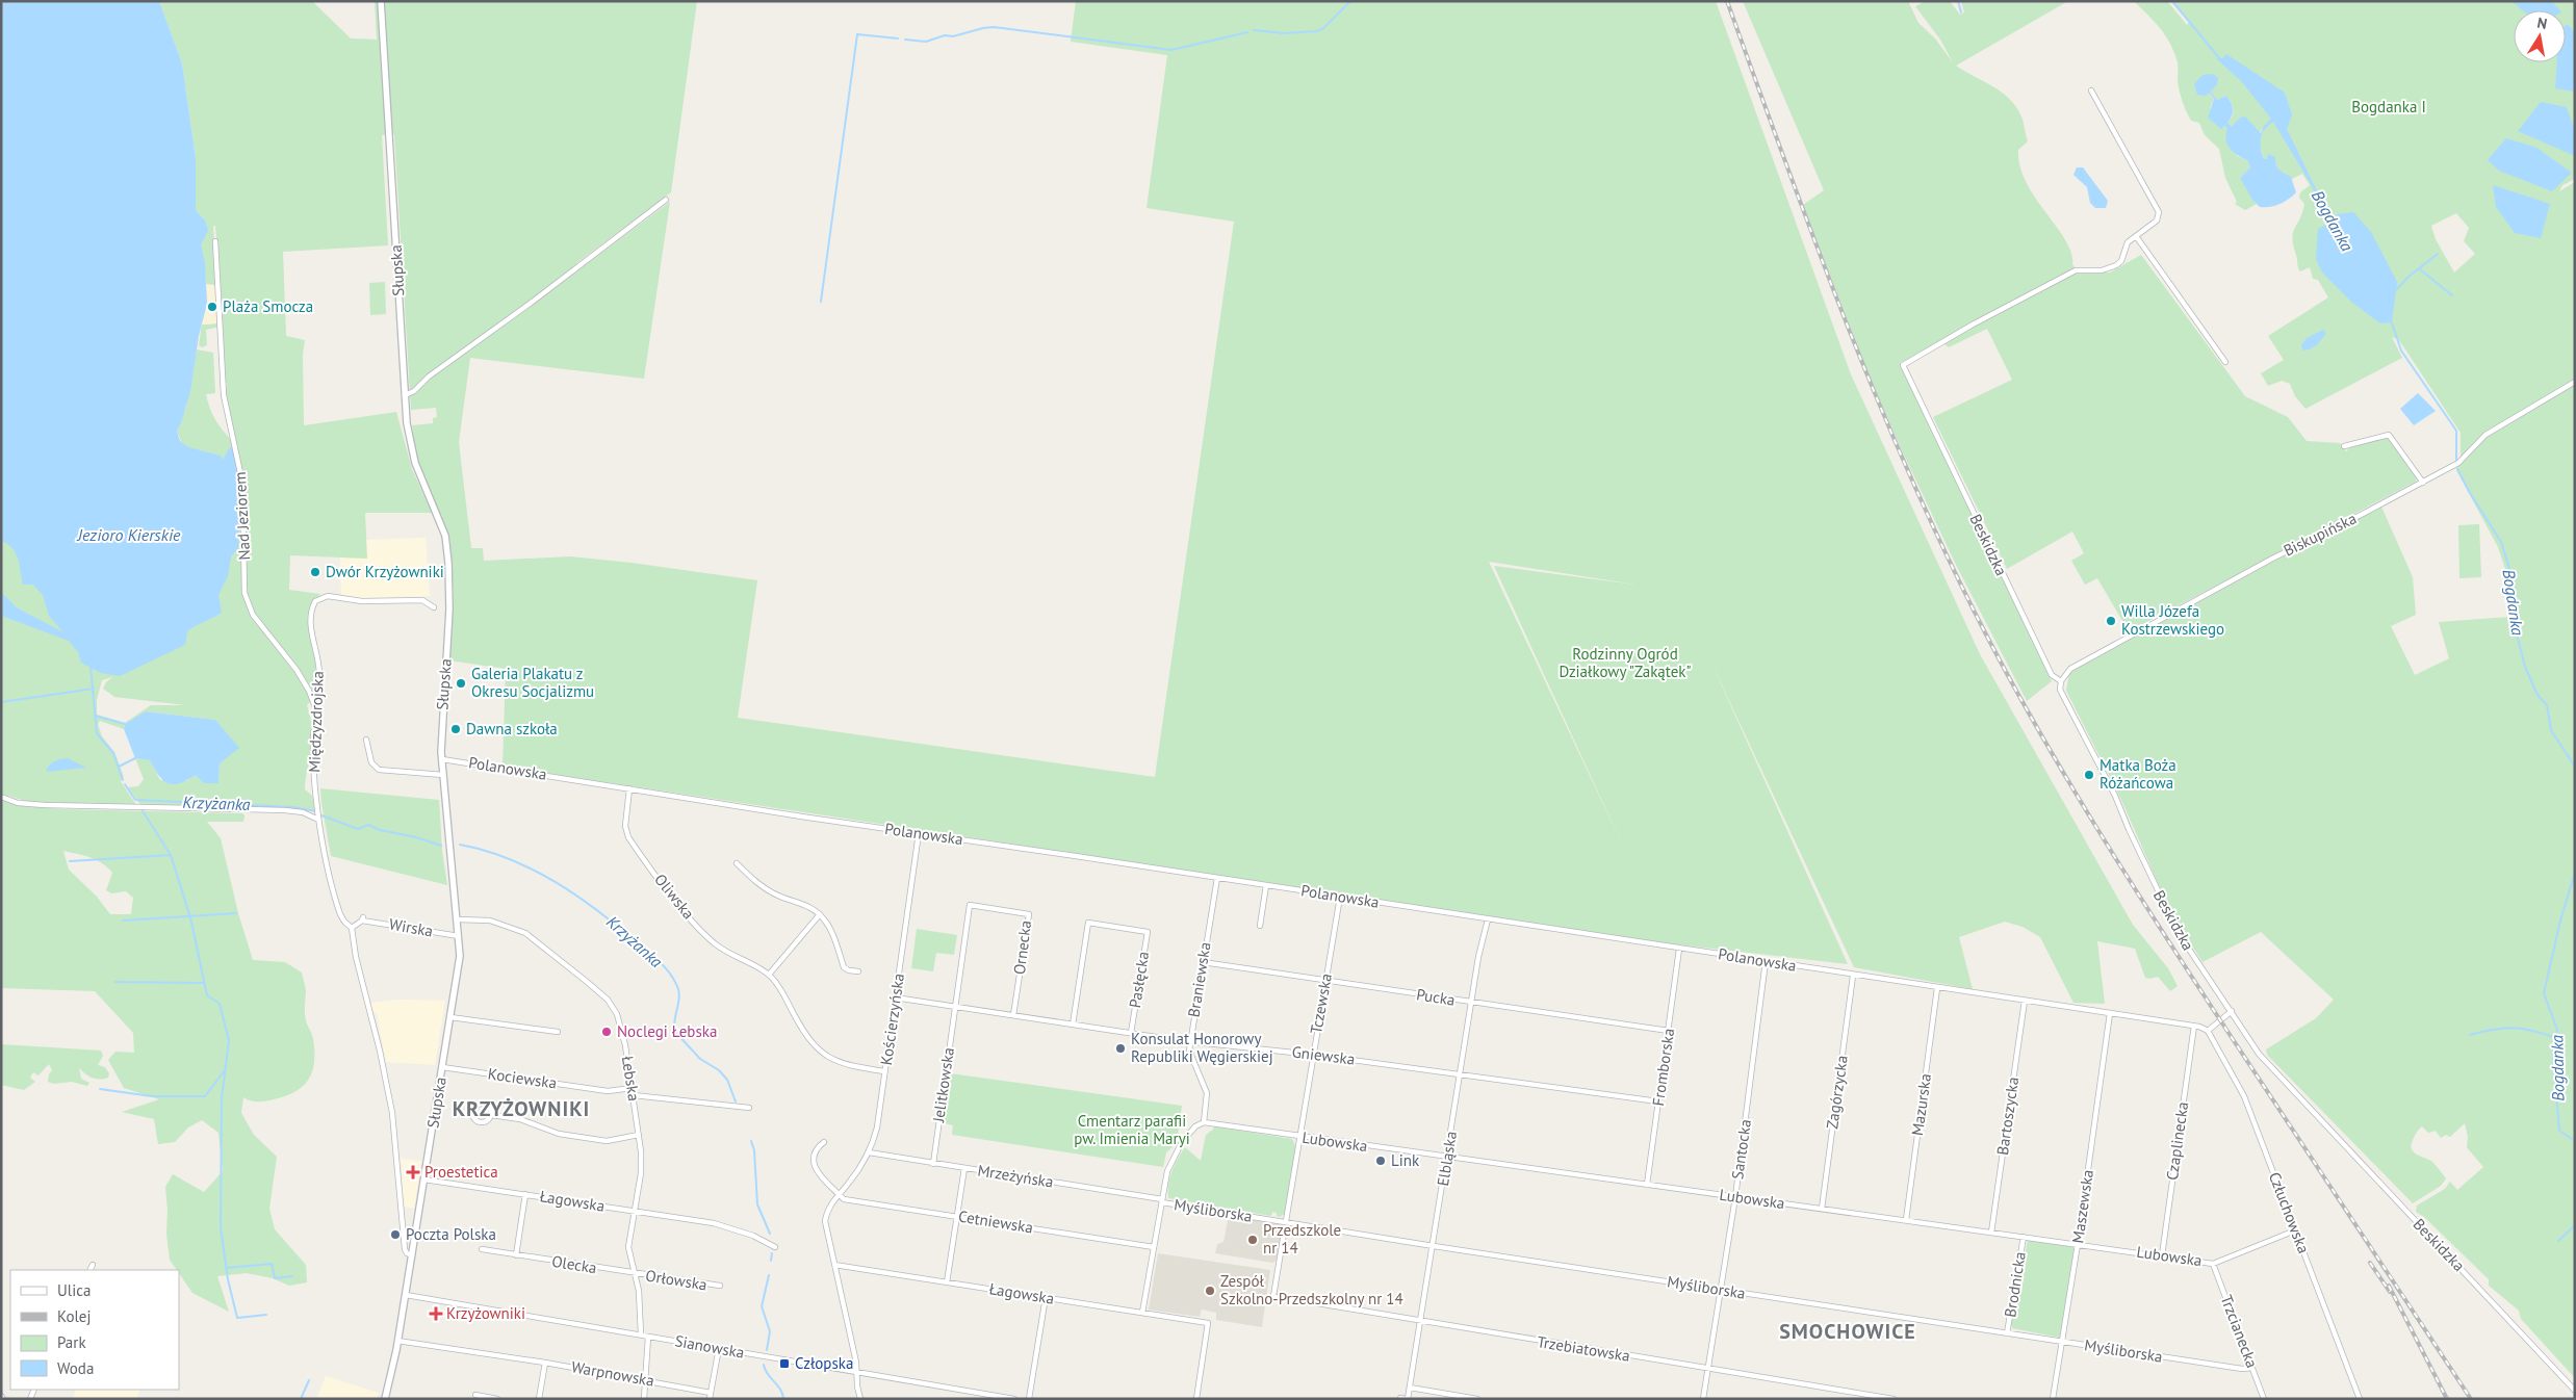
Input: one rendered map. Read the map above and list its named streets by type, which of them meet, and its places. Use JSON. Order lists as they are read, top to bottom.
{
  "streets": {
    "street": [
      "Słupska",
      "Nad Jeziorem",
      "Biskupińska",
      "Beskidzka",
      "Międzyzdrojska",
      "Polanowska",
      "Oliwska",
      "Wirska",
      "Ornecka",
      "Pasłęcka",
      "Braniewska",
      "Pucka",
      "Tczewska",
      "Kościerzyńska",
      "Gniewska",
      "Fromborska",
      "Kociewska",
      "Łebska",
      "Jelitkowska",
      "Zagórzycka",
      "Mazurska",
      "Bartoszycka",
      "Czaplinecka",
      "Lubowska",
      "Santocka",
      "Elbląska",
      "Mrzeżyńska",
      "Łagowska",
      "Maszewska",
      "Myśliborska",
      "Człuchowska",
      "Cetniewska",
      "Olecka",
      "Orłowska",
      "Brodnicka",
      "Trzcianecka",
      "Sianowska",
      "Trzebiatowska",
      "Warpnowska"
    ]
  },
  "crossings": [
    ["Słupska", "Międzyzdrojska"],
    ["Słupska", "Polanowska"],
    ["Słupska", "Wirska"],
    ["Słupska", "Kociewska"],
    ["Słupska", "Łebska"],
    ["Słupska", "Łagowska"],
    ["Słupska", "Sianowska"],
    ["Słupska", "Warpnowska"],
    ["Nad Jeziorem", "Międzyzdrojska"],
    ["Biskupińska", "Beskidzka"],
    ["Międzyzdrojska", "Wirska"],
    ["Polanowska", "Oliwska"],
    ["Polanowska", "Braniewska"],
    ["Polanowska", "Tczewska"],
    ["Polanowska", "Kościerzyńska"],
    ["Polanowska", "Fromborska"],
    ["Polanowska", "Zagórzycka"],
    ["Polanowska", "Mazurska"],
    ["Polanowska", "Bartoszycka"],
    ["Polanowska", "Czaplinecka"],
    ["Polanowska", "Santocka"],
    ["Polanowska", "Elbląska"],
    ["Polanowska", "Maszewska"],
    ["Polanowska", "Człuchowska"],
    ["Oliwska", "Kościerzyńska"],
    ["Ornecka", "Gniewska"],
    ["Ornecka", "Jelitkowska"],
    ["Pasłęcka", "Gniewska"],
    ["Braniewska", "Pucka"],
    ["Braniewska", "Gniewska"],
    ["Braniewska", "Lubowska"],
    ["Pucka", "Tczewska"],
    ["Pucka", "Fromborska"],
    ["Pucka", "Elbląska"],
    ["Tczewska", "Gniewska"],
    ["Tczewska", "Lubowska"],
    ["Tczewska", "Myśliborska"],
    ["Tczewska", "Trzebiatowska"],
    ["Kościerzyńska", "Gniewska"],
    ["Kościerzyńska", "Mrzeżyńska"],
    ["Kościerzyńska", "Łagowska"],
    ["Kościerzyńska", "Cetniewska"],
    ["Kościerzyńska", "Sianowska"],
    ["Gniewska", "Fromborska"],
    ["Gniewska", "Jelitkowska"],
    ["Gniewska", "Elbląska"],
    ["Fromborska", "Lubowska"],
    ["Kociewska", "Łebska"],
    ["Łebska", "Łagowska"],
    ["Łebska", "Olecka"],
    ["Łebska", "Orłowska"],
    ["Łebska", "Sianowska"],
    ["Jelitkowska", "Mrzeżyńska"],
    ["Zagórzycka", "Lubowska"],
    ["Mazurska", "Lubowska"],
    ["Bartoszycka", "Lubowska"],
    ["Czaplinecka", "Lubowska"],
    ["Lubowska", "Santocka"],
    ["Lubowska", "Elbląska"],
    ["Lubowska", "Maszewska"],
    ["Lubowska", "Człuchowska"],
    ["Lubowska", "Brodnicka"],
    ["Lubowska", "Trzcianecka"],
    ["Santocka", "Myśliborska"],
    ["Santocka", "Trzebiatowska"],
    ["Elbląska", "Myśliborska"],
    ["Elbląska", "Trzebiatowska"],
    ["Mrzeżyńska", "Myśliborska"],
    ["Maszewska", "Myśliborska"],
    ["Myśliborska", "Brodnicka"],
    ["Myśliborska", "Trzcianecka"],
    ["Olecka", "Orłowska"]
  ],
  "districts": ["KRZYŻOWNIKI", "SMOCHOWICE"],
  "water": ["Bogdanka", "Jezioro Kierskie", "Krzyżanka"],
  "parks": ["Bogdanka I", "Rodzinny Ogród Działkowy \"Zakątek\"", "Cmentarz parafii pw. Imienia Maryi"],
  "places": {
    "other": [
      "Plaża Smocza",
      "Dwór Krzyżowniki",
      "Willa Józefa Kostrzewskiego",
      "Galeria Plakatu z Okresu Socjalizmu",
      "Dawna szkoła",
      "Matka Boża Różańcowa",
      "Noclegi Łebska",
      "Konsulat Honorowy Republiki Węgierskiej",
      "Link",
      "Poczta Polska",
      "Przedszkole nr 14",
      "Zespół Szkolno-Przedszkolny nr 14"
    ],
    "health": ["Proestetica", "Krzyżowniki"],
    "transit": ["Człopska"]
  },
  "legend": [
    "Ulica",
    "Kolej",
    "Park",
    "Woda"
  ],
  "north": "top"
}
